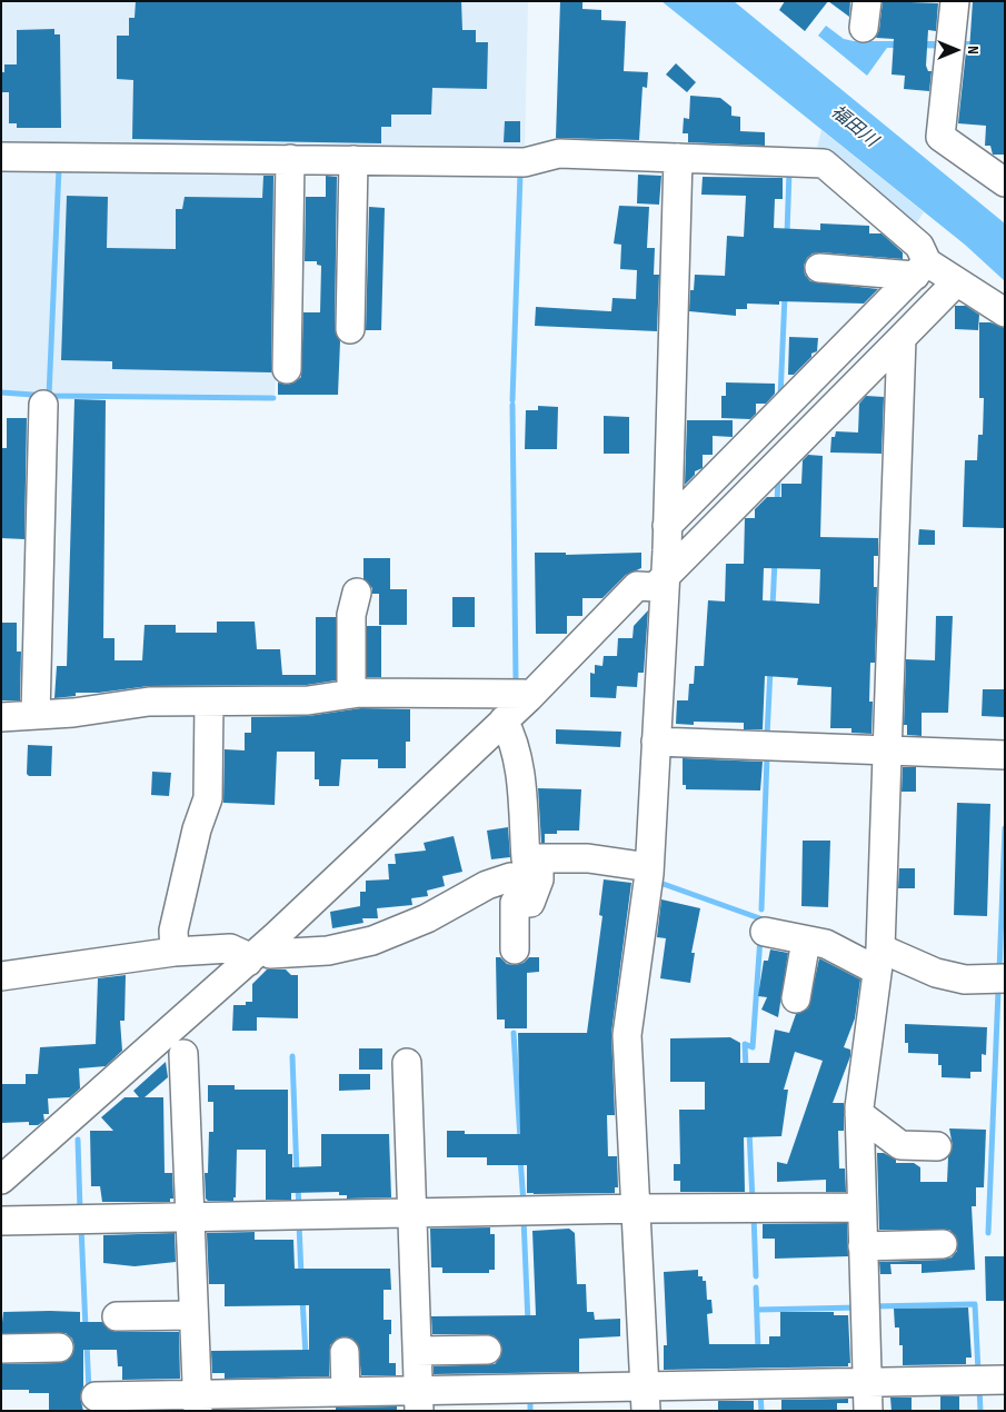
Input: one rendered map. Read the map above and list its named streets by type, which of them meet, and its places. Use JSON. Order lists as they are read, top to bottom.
{
  "water": ["福田川"],
  "north": "right"
}
